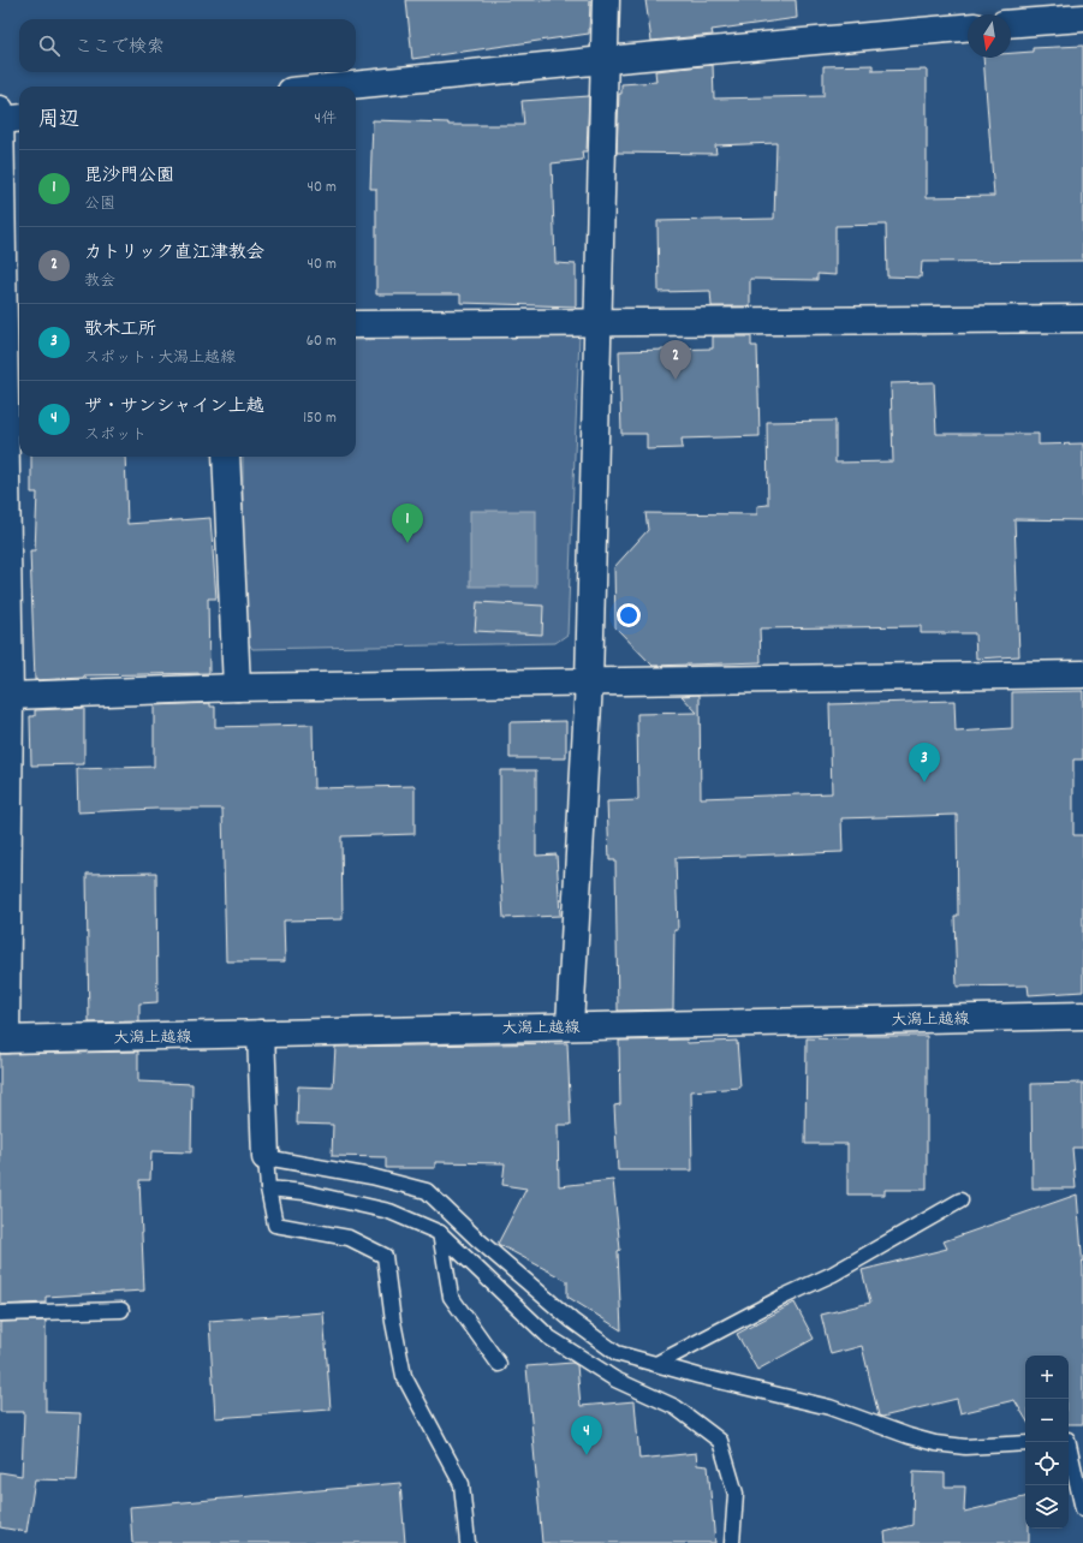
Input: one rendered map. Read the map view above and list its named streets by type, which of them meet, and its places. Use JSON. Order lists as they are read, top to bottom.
{
  "streets": {
    "street": ["大潟上越線"]
  },
  "north": "bottom",
  "page": {
    "search": "ここで検索",
    "heading": ["周辺", "4件"],
    "list": [
      {
        "mark": "1",
        "name": "毘沙門公園",
        "note": "公園",
        "value": "40 m"
      },
      {
        "mark": "2",
        "name": "カトリック直江津教会",
        "note": "教会",
        "value": "40 m"
      },
      {
        "mark": "3",
        "name": "歌木工所",
        "note": "スポット · 大潟上越線",
        "value": "60 m"
      },
      {
        "mark": "4",
        "name": "ザ・サンシャイン上越",
        "note": "スポット",
        "value": "150 m"
      }
    ],
    "pins": [
      "2",
      "1",
      "3",
      "4"
    ],
    "map_buttons": ["+", "−"]
  }
}
